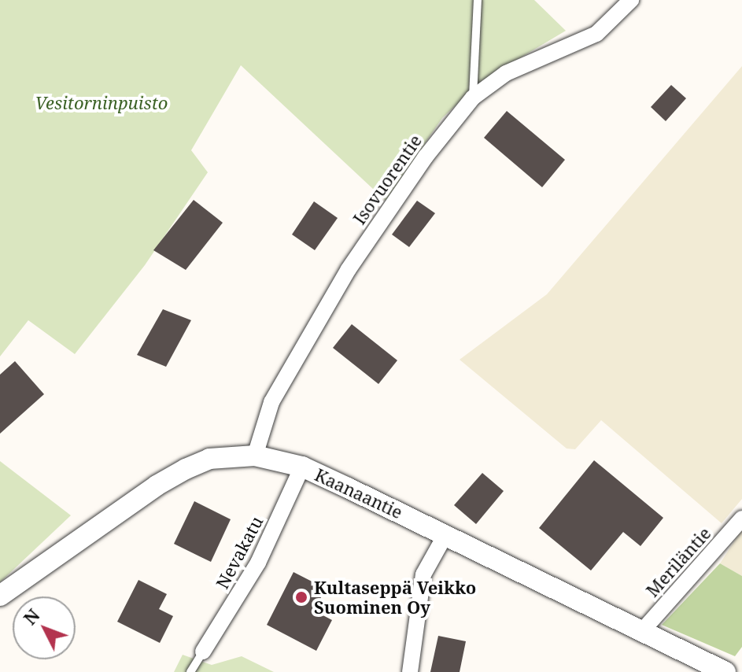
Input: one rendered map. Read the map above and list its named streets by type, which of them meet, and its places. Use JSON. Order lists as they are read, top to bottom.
{
  "streets": {
    "street": [
      "Isovuorentie",
      "Kaanaantie",
      "Nevakatu",
      "Meriläntie"
    ]
  },
  "crossings": [
    ["Isovuorentie", "Kaanaantie"],
    ["Kaanaantie", "Nevakatu"],
    ["Kaanaantie", "Meriläntie"]
  ],
  "parks": ["Vesitorninpuisto"],
  "places": ["Kultaseppä Veikko Suominen Oy"],
  "north": "top left"
}
